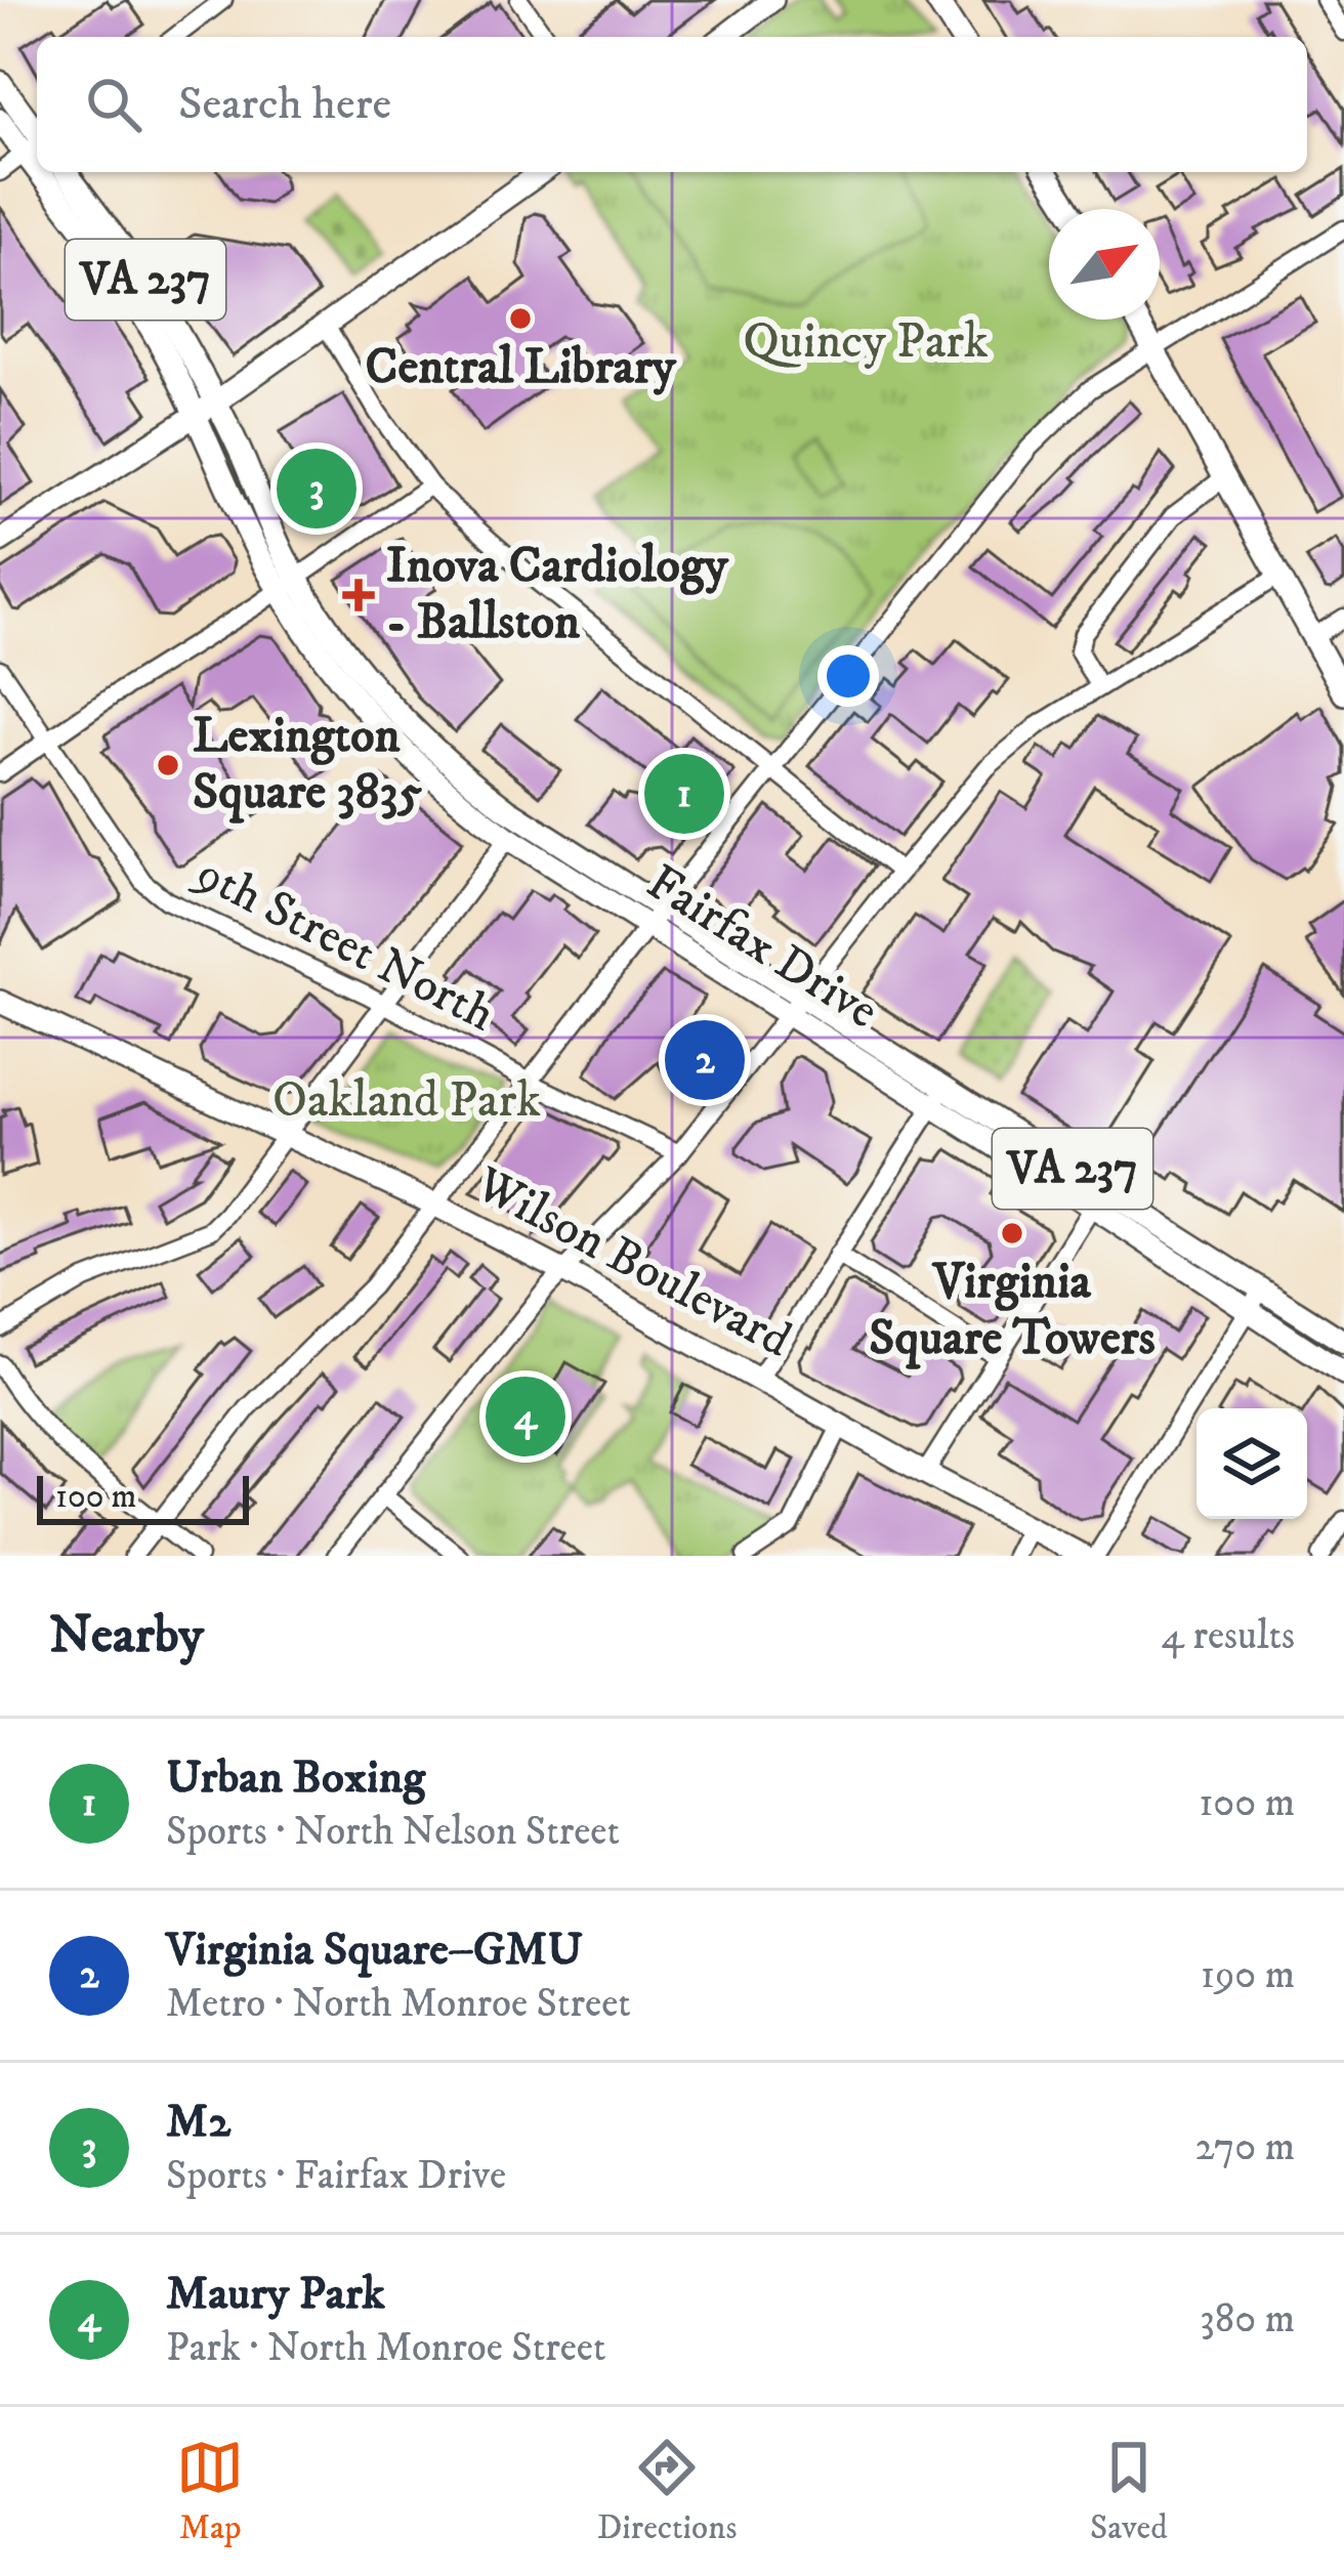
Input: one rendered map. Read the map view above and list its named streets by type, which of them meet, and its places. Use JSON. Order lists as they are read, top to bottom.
{
  "streets": {
    "main road": ["VA 237", "Fairfax Drive", "Wilson Boulevard"],
    "street": ["9th Street North"]
  },
  "parks": ["Quincy Park", "Oakland Park"],
  "places": {
    "other": ["Central Library", "Lexington Square 3835", "Virginia Square Towers"],
    "health": ["Inova Cardiology - Ballston"]
  },
  "scale_bar": "100 m",
  "north": "top right",
  "page": {
    "search": "Search here",
    "pins": [
      "3",
      "1",
      "2",
      "4"
    ],
    "scale": "100 m",
    "heading": ["Nearby", "4 results"],
    "list": [
      {
        "mark": "1",
        "name": "Urban Boxing",
        "note": "Sports · North Nelson Street",
        "value": "100 m"
      },
      {
        "mark": "2",
        "name": "Virginia Square–GMU",
        "note": "Metro · North Monroe Street",
        "value": "190 m"
      },
      {
        "mark": "3",
        "name": "M2",
        "note": "Sports · Fairfax Drive",
        "value": "270 m"
      },
      {
        "mark": "4",
        "name": "Maury Park",
        "note": "Park · North Monroe Street",
        "value": "380 m"
      }
    ],
    "nav": ["Map", "Directions", "Saved"]
  }
}
